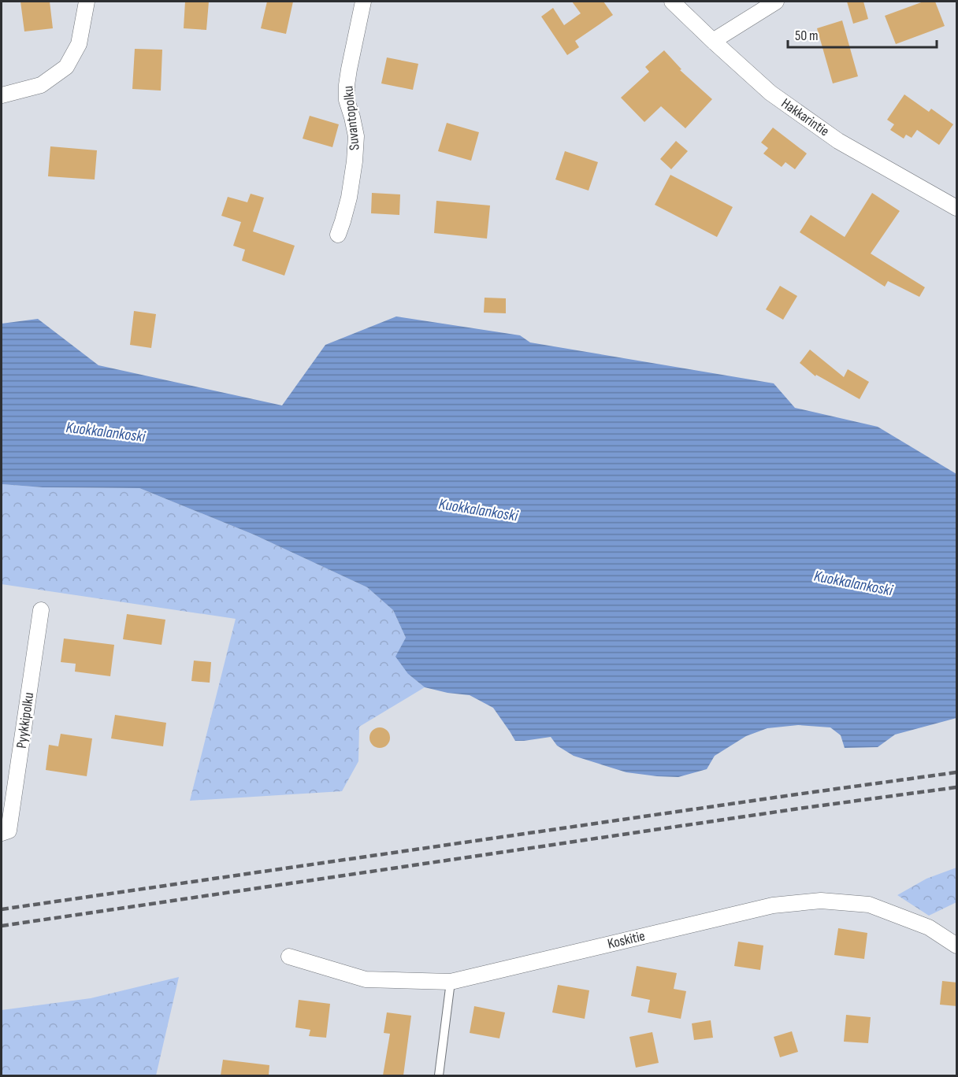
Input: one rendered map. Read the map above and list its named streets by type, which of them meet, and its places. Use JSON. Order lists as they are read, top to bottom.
{
  "streets": {
    "street": [
      "Hakkarintie",
      "Suvantopolku",
      "Pyykkipolku",
      "Koskitie"
    ]
  },
  "water": ["Kuokkalankoski"],
  "scale_bar": "50 m"
}
